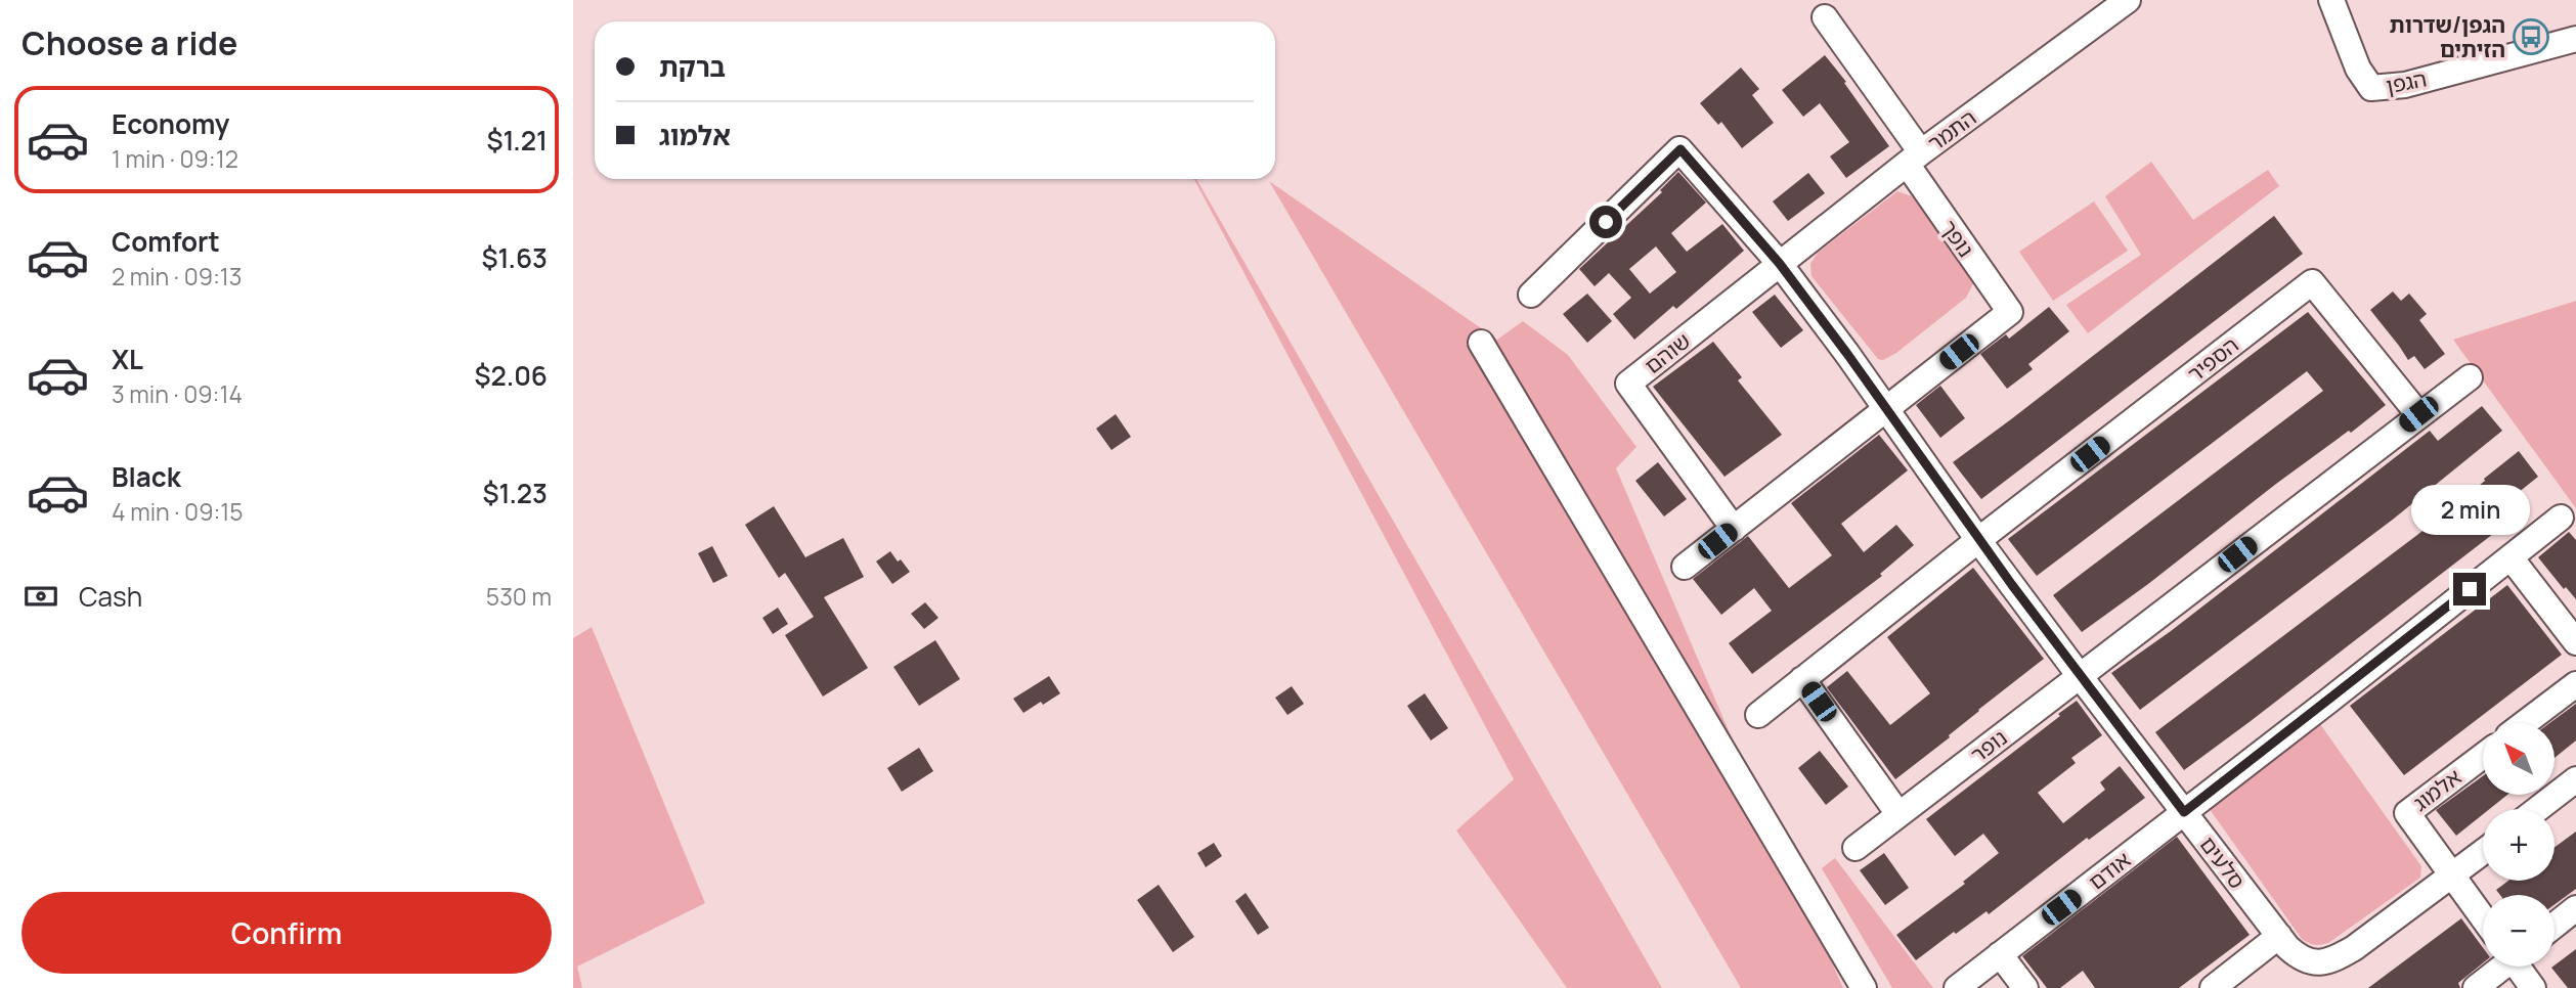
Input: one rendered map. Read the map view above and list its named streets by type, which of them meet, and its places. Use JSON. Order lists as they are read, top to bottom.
{
  "streets": {
    "street": [
      "הגפן",
      "התמר",
      "נופך",
      "שוהם",
      "הספיר",
      "נופר",
      "אלמוג",
      "סלעים",
      "אודם"
    ]
  },
  "crossings": [
    ["התמר", "נופך"],
    ["התמר", "שוהם"],
    ["התמר", "סלעים"],
    ["נופך", "סלעים"],
    ["שוהם", "סלעים"],
    ["הספיר", "סלעים"],
    ["נופר", "סלעים"],
    ["אלמוג", "סלעים"],
    ["סלעים", "אודם"]
  ],
  "places": {
    "bus stop": ["הגפן/שדרות הזיתים"]
  },
  "north": "top left",
  "page": {
    "heading": "Choose a ride",
    "banner": ["ברקת", "אלמוג"],
    "list": [
      {
        "name": "Economy",
        "note": "1 min · 09:12",
        "value": "$1.21"
      },
      {
        "name": "Comfort",
        "note": "2 min · 09:13",
        "value": "$1.63"
      },
      {
        "name": "XL",
        "note": "3 min · 09:14",
        "value": "$2.06"
      },
      {
        "name": "Black",
        "note": "4 min · 09:15",
        "value": "$1.23"
      }
    ],
    "bubble": "2 min",
    "pay": ["Cash", "530 m"],
    "map_buttons": ["+", "−"],
    "buttons": "Confirm"
  }
}
